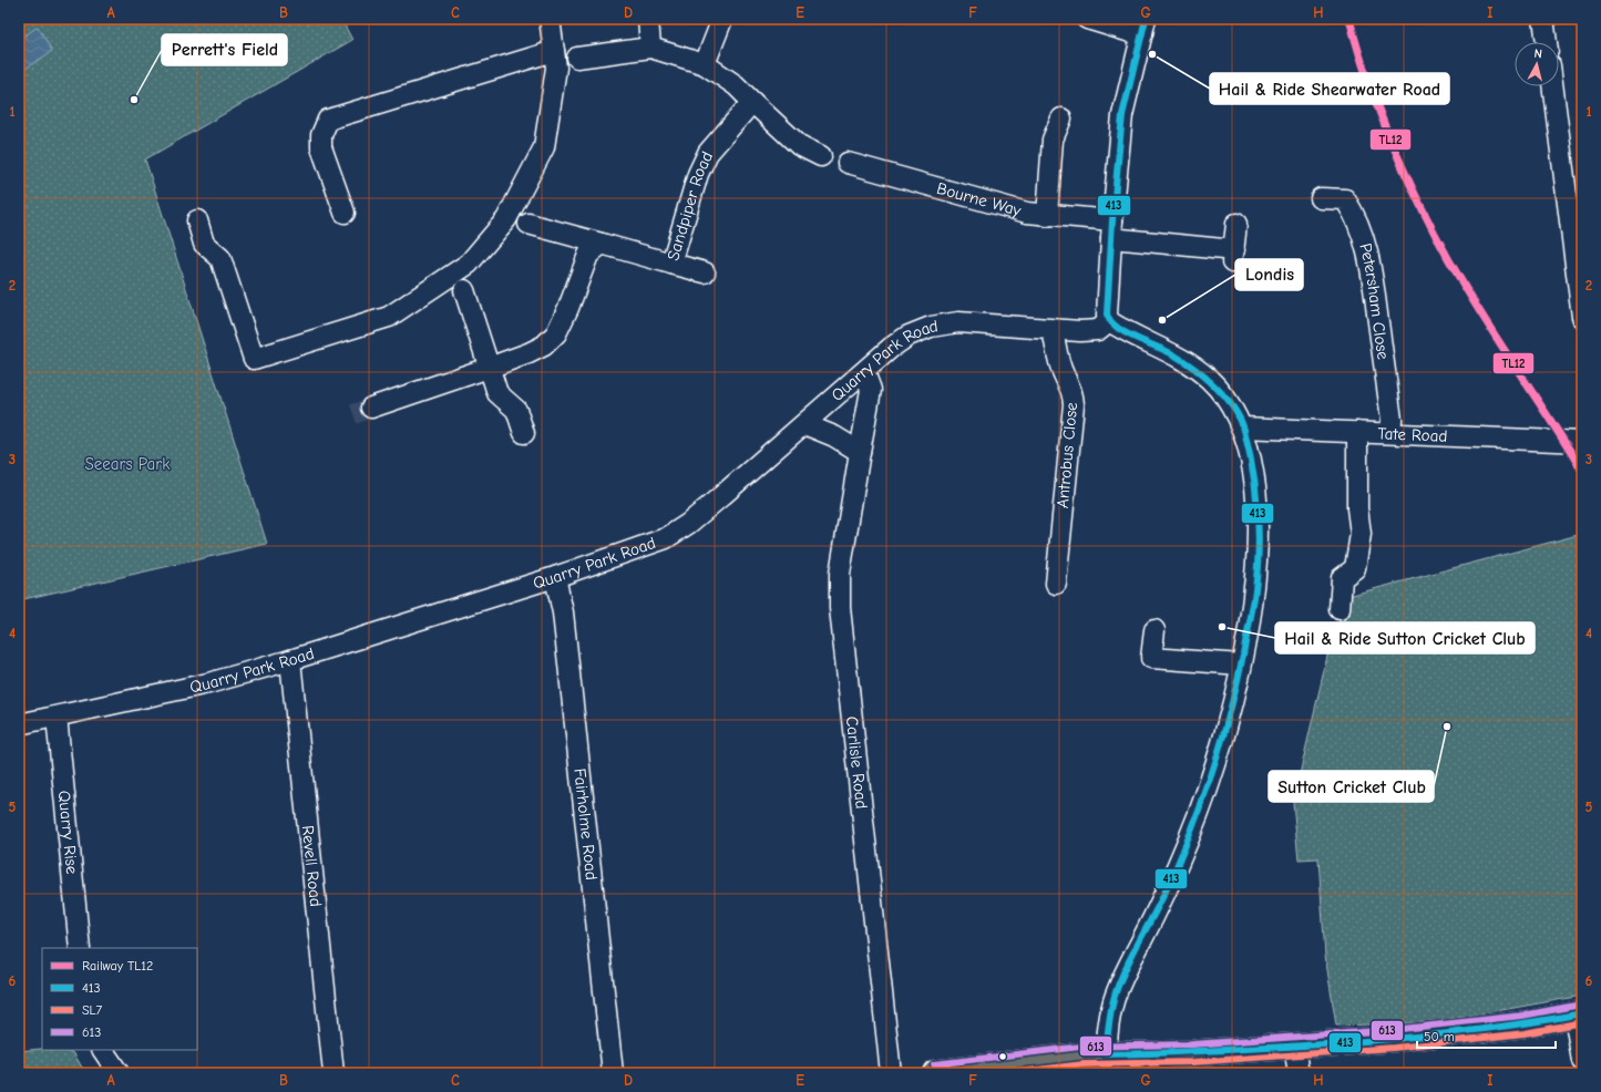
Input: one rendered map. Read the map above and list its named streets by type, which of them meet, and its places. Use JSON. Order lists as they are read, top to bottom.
{
  "streets": {
    "street": [
      "Bourne Way",
      "Sandpiper Road",
      "Petersham Close",
      "Quarry Park Road",
      "Tate Road",
      "Antrobus Close",
      "Carlisle Road",
      "Fairholme Road",
      "Quarry Rise",
      "Revell Road"
    ]
  },
  "crossings": [
    ["Petersham Close", "Tate Road"],
    ["Quarry Park Road", "Antrobus Close"],
    ["Quarry Park Road", "Carlisle Road"],
    ["Quarry Park Road", "Fairholme Road"],
    ["Quarry Park Road", "Quarry Rise"],
    ["Quarry Park Road", "Revell Road"]
  ],
  "parks": ["Seears Park"],
  "places": [
    "Hail & Ride Shearwater Road",
    "Perrett's Field",
    "Londis",
    "Hail & Ride Sutton Cricket Club",
    "Sutton Cricket Club"
  ],
  "lines": [
    "rail line TL12",
    "transit line 413",
    "transit line 613",
    "transit line SL7"
  ],
  "legend": [
    "Railway TL12",
    "413",
    "SL7",
    "613"
  ],
  "scale_bar": "50 m",
  "north": "top",
  "grid": {
    "columns": [
      "A",
      "B",
      "C",
      "D",
      "E",
      "F",
      "G",
      "H",
      "I"
    ],
    "rows": [
      "1",
      "2",
      "3",
      "4",
      "5",
      "6"
    ]
  }
}
